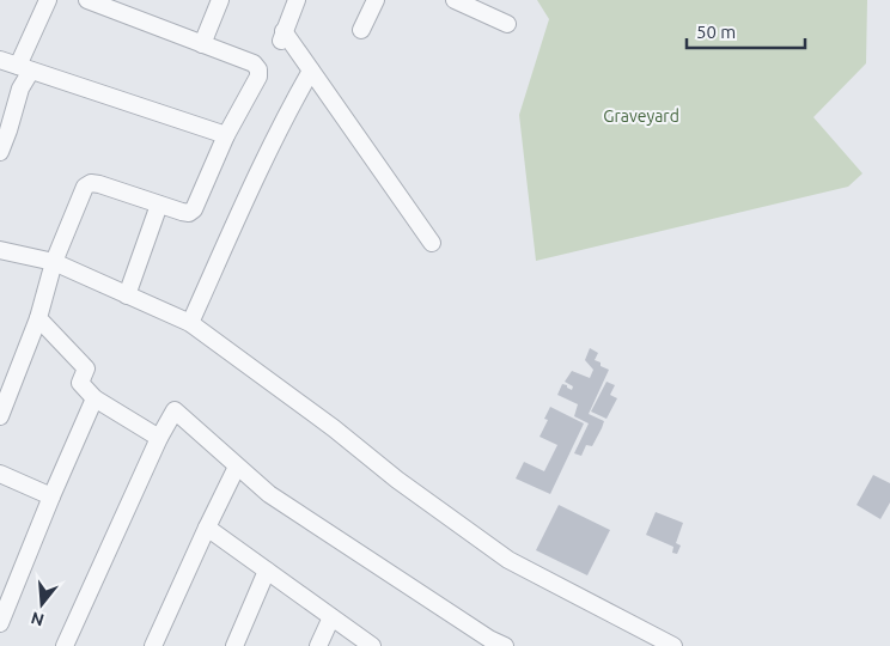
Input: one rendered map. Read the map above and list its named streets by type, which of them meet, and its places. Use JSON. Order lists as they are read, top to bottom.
{
  "parks": ["Graveyard"],
  "scale_bar": "50 m",
  "north": "bottom"
}
